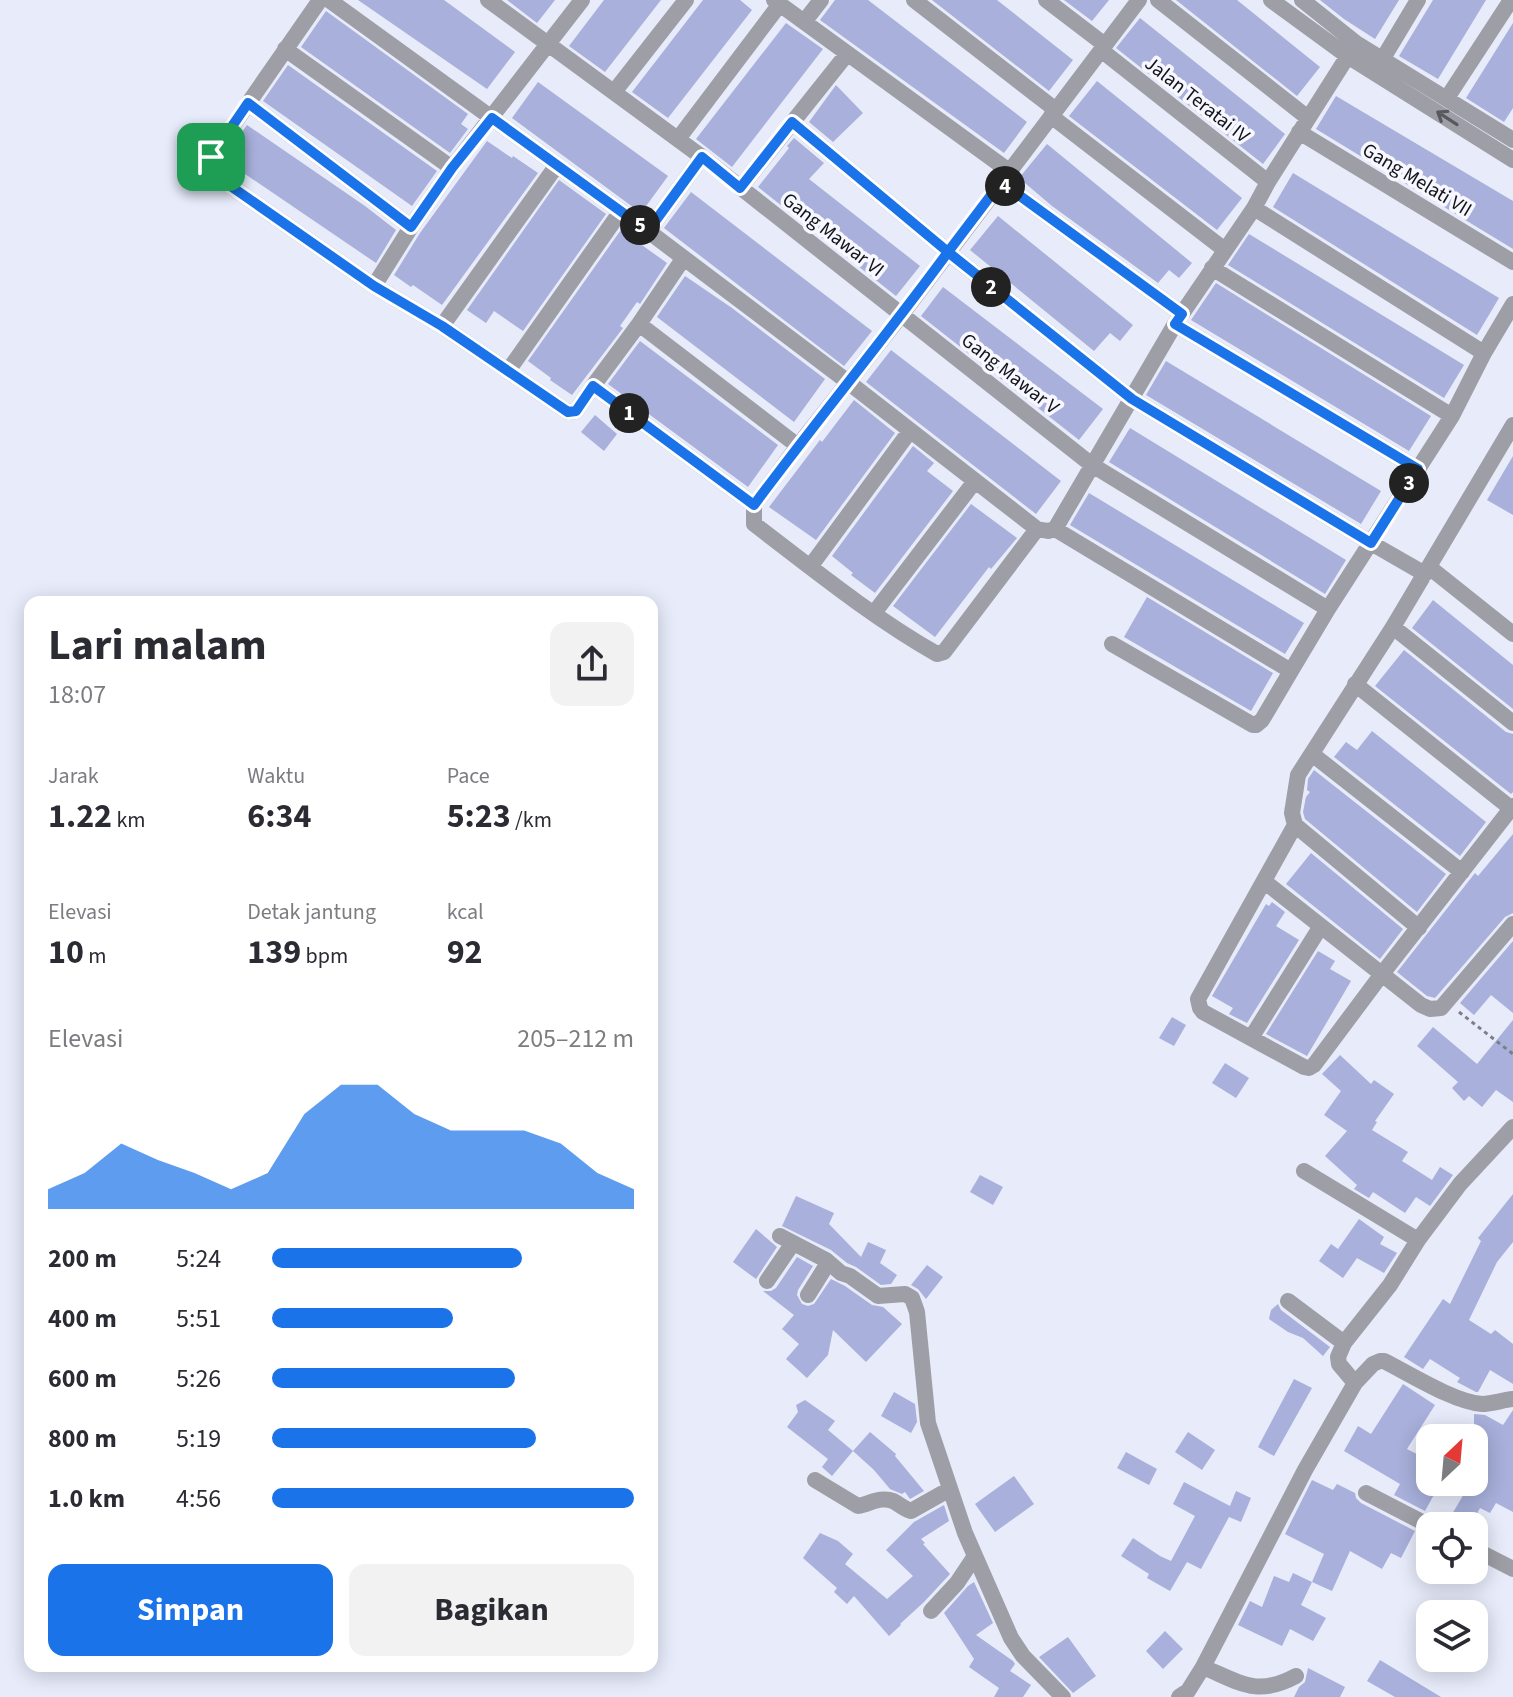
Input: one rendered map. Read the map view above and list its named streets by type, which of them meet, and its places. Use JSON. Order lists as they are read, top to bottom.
{
  "streets": {
    "street": [
      "Jalan Teratai IV",
      "Gang Melati VII",
      "Gang Mawar VI",
      "Gang Mawar V"
    ]
  },
  "crossings": [
    ["Gang Mawar VI", "Gang Mawar V"]
  ],
  "north": "top right",
  "page": {
    "pins": [
      "4",
      "5",
      "2",
      "1",
      "3"
    ],
    "heading": ["Lari malam", "18:07"],
    "stats": [
      ["Jarak", "1.22 km"],
      ["Waktu", "6:34"],
      ["Pace", "5:23 /km"],
      ["Elevasi", "10 m"],
      ["Detak jantung", "139 bpm"],
      ["kcal", "92"]
    ],
    "chart": ["Elevasi", "205–212 m"],
    "list": [
      {
        "name": "200 m",
        "note": "5:24"
      },
      {
        "name": "400 m",
        "note": "5:51"
      },
      {
        "name": "600 m",
        "note": "5:26"
      },
      {
        "name": "800 m",
        "note": "5:19"
      },
      {
        "name": "1.0 km",
        "note": "4:56"
      }
    ],
    "buttons": ["Simpan", "Bagikan"]
  }
}
